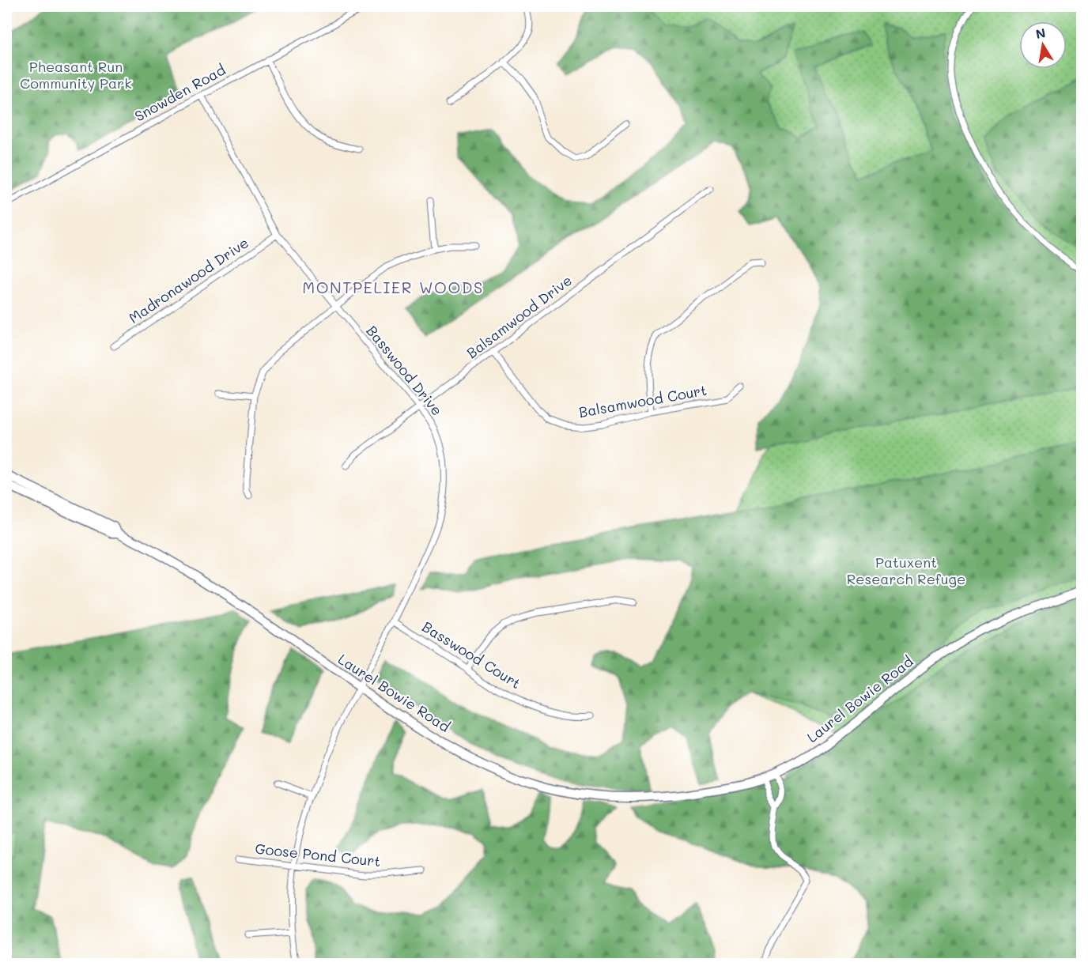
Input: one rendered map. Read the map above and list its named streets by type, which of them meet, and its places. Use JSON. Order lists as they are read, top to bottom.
{
  "streets": {
    "main road": ["Laurel Bowie Road"],
    "street": [
      "Snowden Road",
      "Madronawood Drive",
      "Balsamwood Drive",
      "Basswood Drive",
      "Balsamwood Court",
      "Basswood Court",
      "Goose Pond Court"
    ]
  },
  "crossings": [
    ["Snowden Road", "Basswood Drive"],
    ["Madronawood Drive", "Basswood Drive"],
    ["Balsamwood Drive", "Basswood Drive"],
    ["Balsamwood Drive", "Balsamwood Court"],
    ["Basswood Drive", "Basswood Court"],
    ["Basswood Drive", "Laurel Bowie Road"],
    ["Basswood Drive", "Goose Pond Court"]
  ],
  "districts": ["MONTPELIER WOODS"],
  "parks": ["Pheasant Run Community Park", "Patuxent Research Refuge"],
  "north": "top"
}
